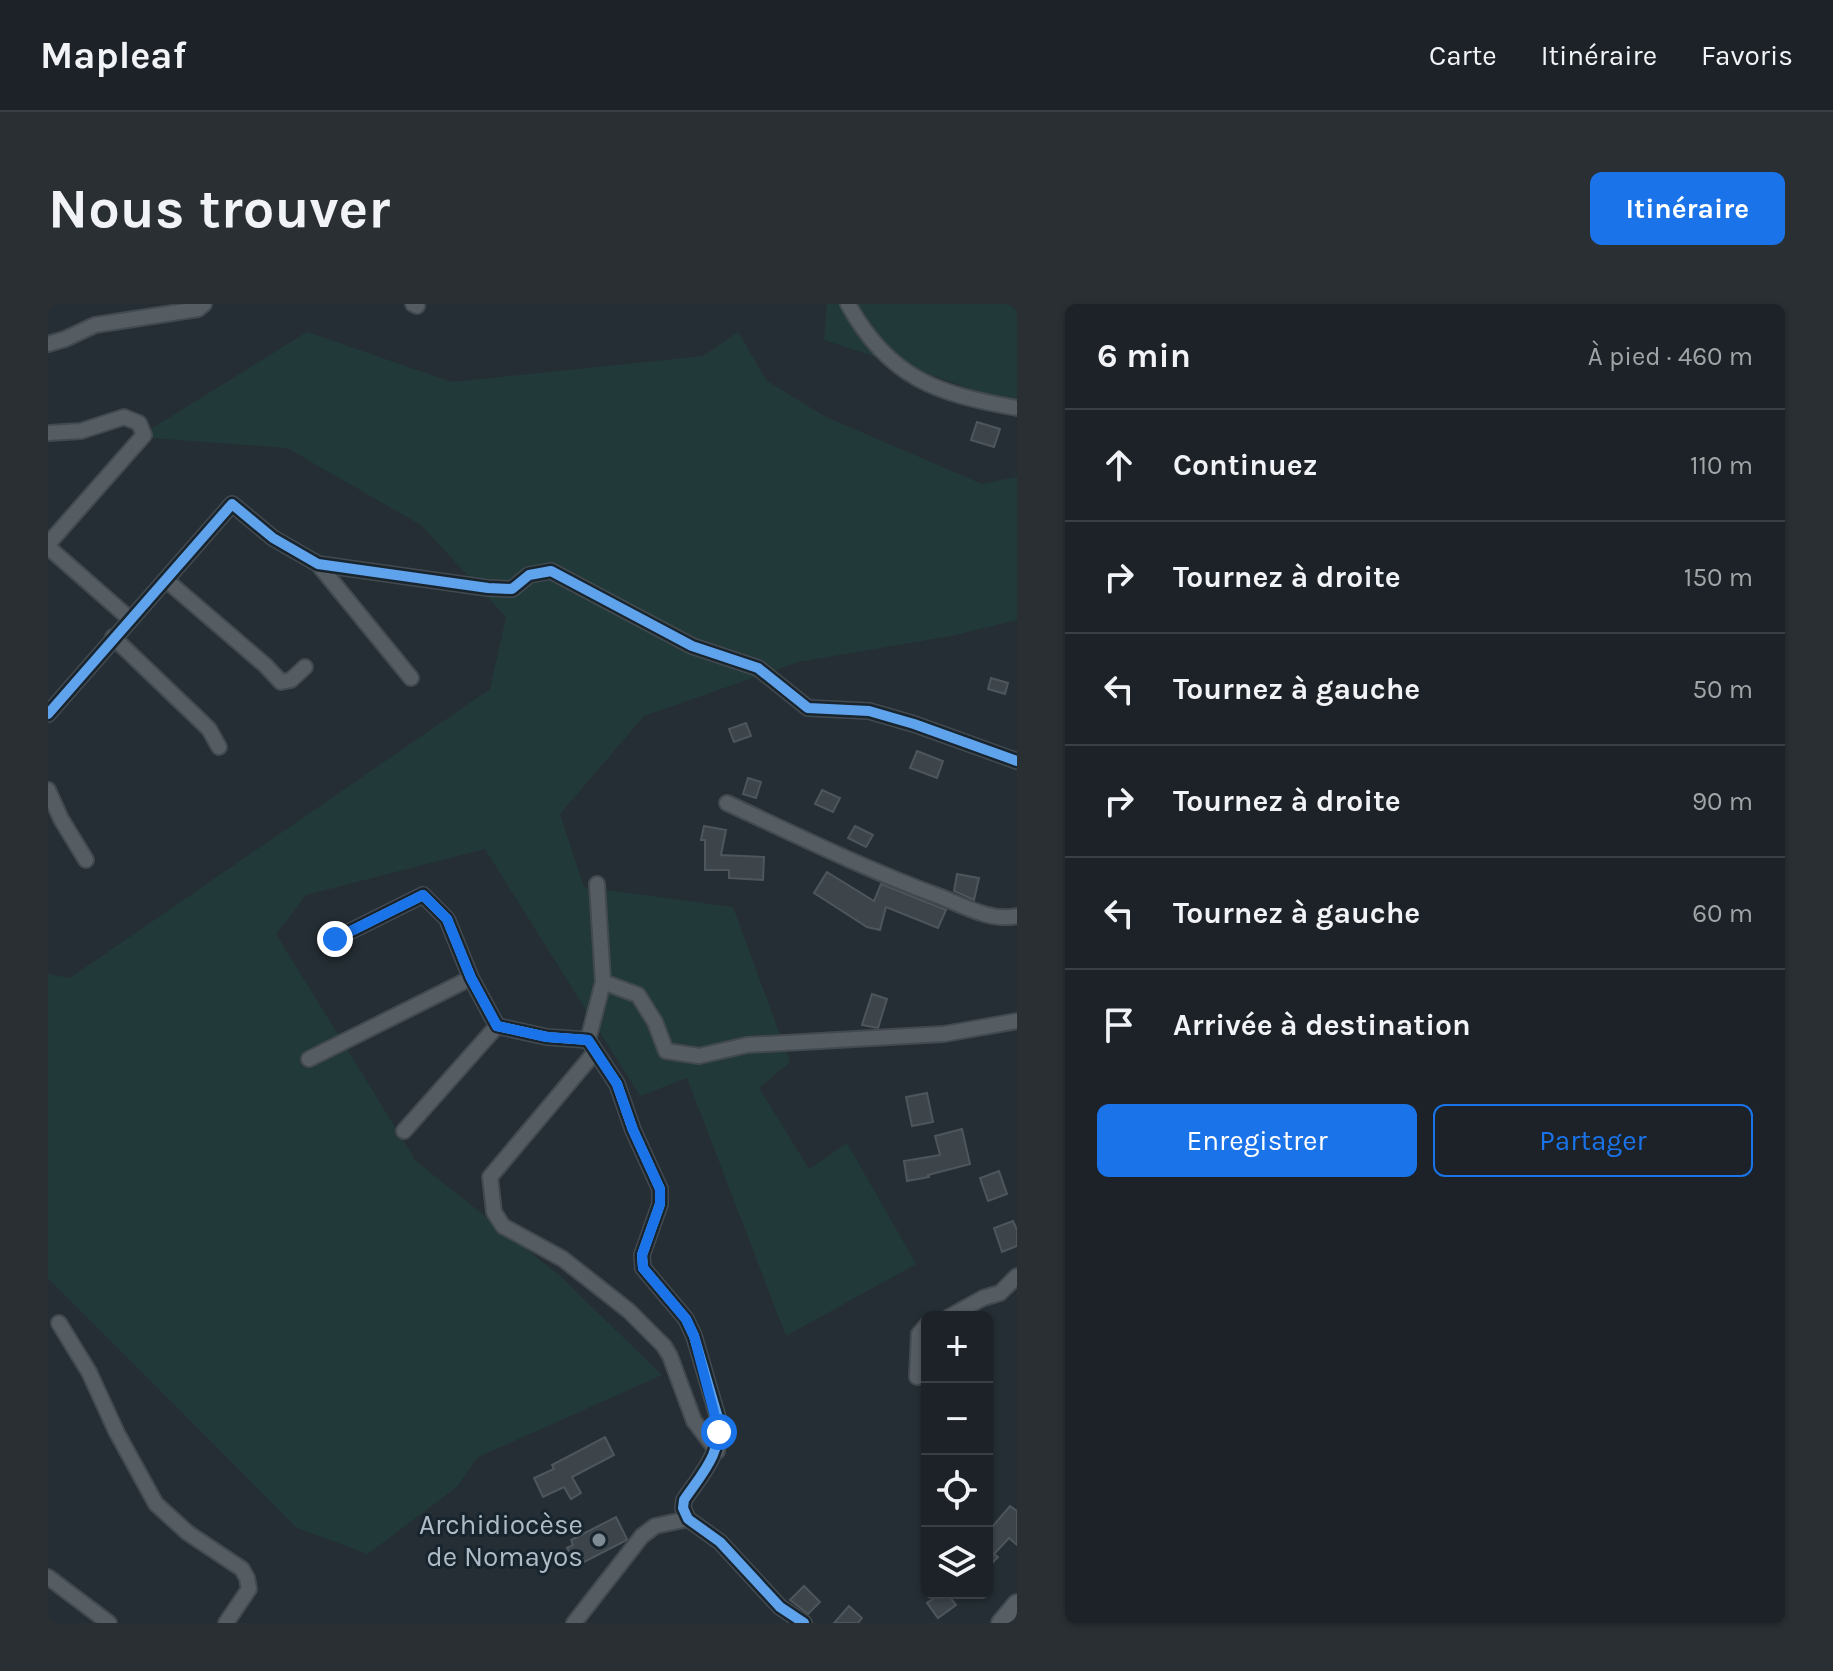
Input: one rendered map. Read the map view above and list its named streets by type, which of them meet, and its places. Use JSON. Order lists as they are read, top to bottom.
{
  "places": ["Archidiocèse de Nomayos"],
  "page": {
    "header": "Mapleaf",
    "nav": ["Carte", "Itinéraire", "Favoris"],
    "buttons": [
      "Itinéraire",
      ["Enregistrer", "Partager"]
    ],
    "title": "Nous trouver",
    "heading": ["6 min", "À pied · 460 m"],
    "list": [
      ["Continuez", "110 m"],
      ["Tournez à droite", "150 m"],
      ["Tournez à gauche", "50 m"],
      ["Tournez à droite", "90 m"],
      ["Tournez à gauche", "60 m"],
      "Arrivée à destination"
    ],
    "map_buttons": ["+", "−"]
  }
}
